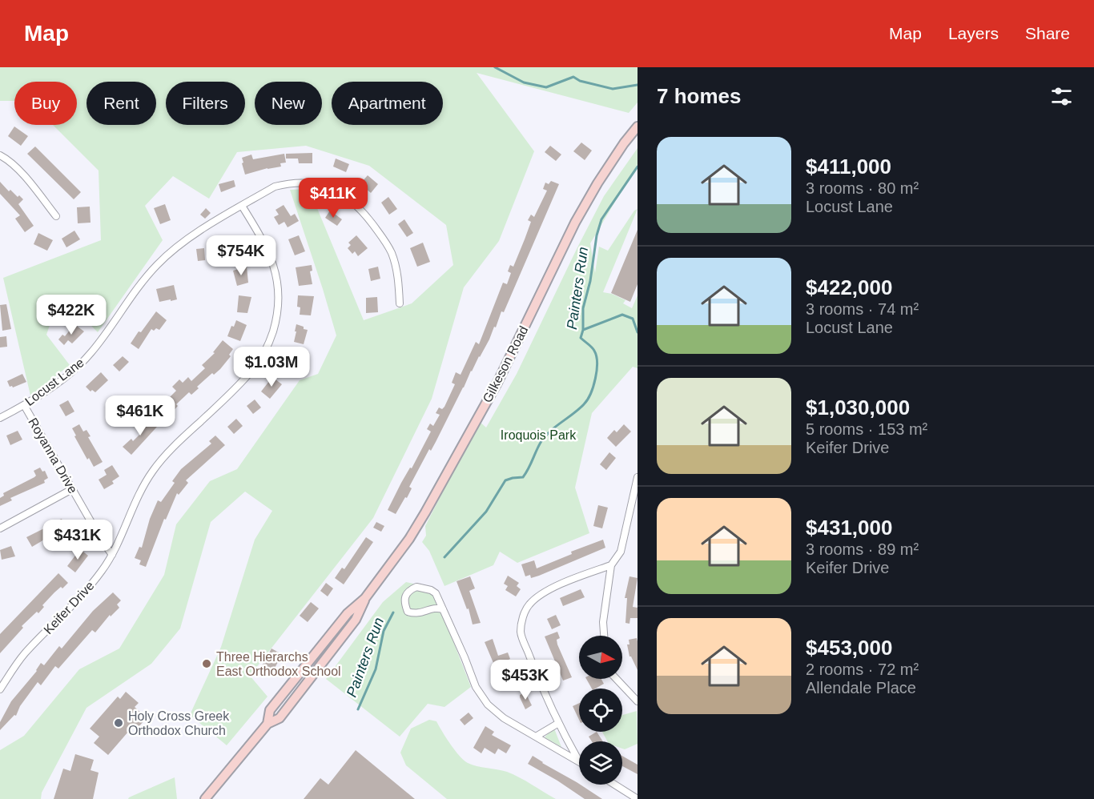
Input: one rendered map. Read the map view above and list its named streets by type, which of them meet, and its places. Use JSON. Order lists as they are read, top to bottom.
{
  "streets": {
    "street": [
      "Gilkeson Road",
      "Locust Lane",
      "Royanna Drive",
      "Keifer Drive"
    ]
  },
  "crossings": [
    ["Locust Lane", "Royanna Drive"],
    ["Locust Lane", "Keifer Drive"],
    ["Royanna Drive", "Keifer Drive"]
  ],
  "water": ["Painters Run"],
  "parks": ["Iroquois Park"],
  "places": ["Three Hierarchs East Orthodox School", "Holy Cross Greek Orthodox Church"],
  "north": "right",
  "page": {
    "header": "Map",
    "nav": ["Map", "Layers", "Share"],
    "heading": "7 homes",
    "chip": [
      "Buy",
      "Rent",
      "Filters",
      "New",
      "Apartment"
    ],
    "list": [
      {
        "name": "$411,000",
        "note": "3 rooms · 80 m² · Locust Lane"
      },
      {
        "name": "$422,000",
        "note": "3 rooms · 74 m² · Locust Lane"
      },
      {
        "name": "$1,030,000",
        "note": "5 rooms · 153 m² · Keifer Drive"
      },
      {
        "name": "$431,000",
        "note": "3 rooms · 89 m² · Keifer Drive"
      },
      {
        "name": "$453,000",
        "note": "2 rooms · 72 m² · Allendale Place"
      }
    ],
    "price": [
      "$411K",
      "$754K",
      "$422K",
      "$1.03M",
      "$461K",
      "$431K",
      "$453K"
    ]
  }
}
